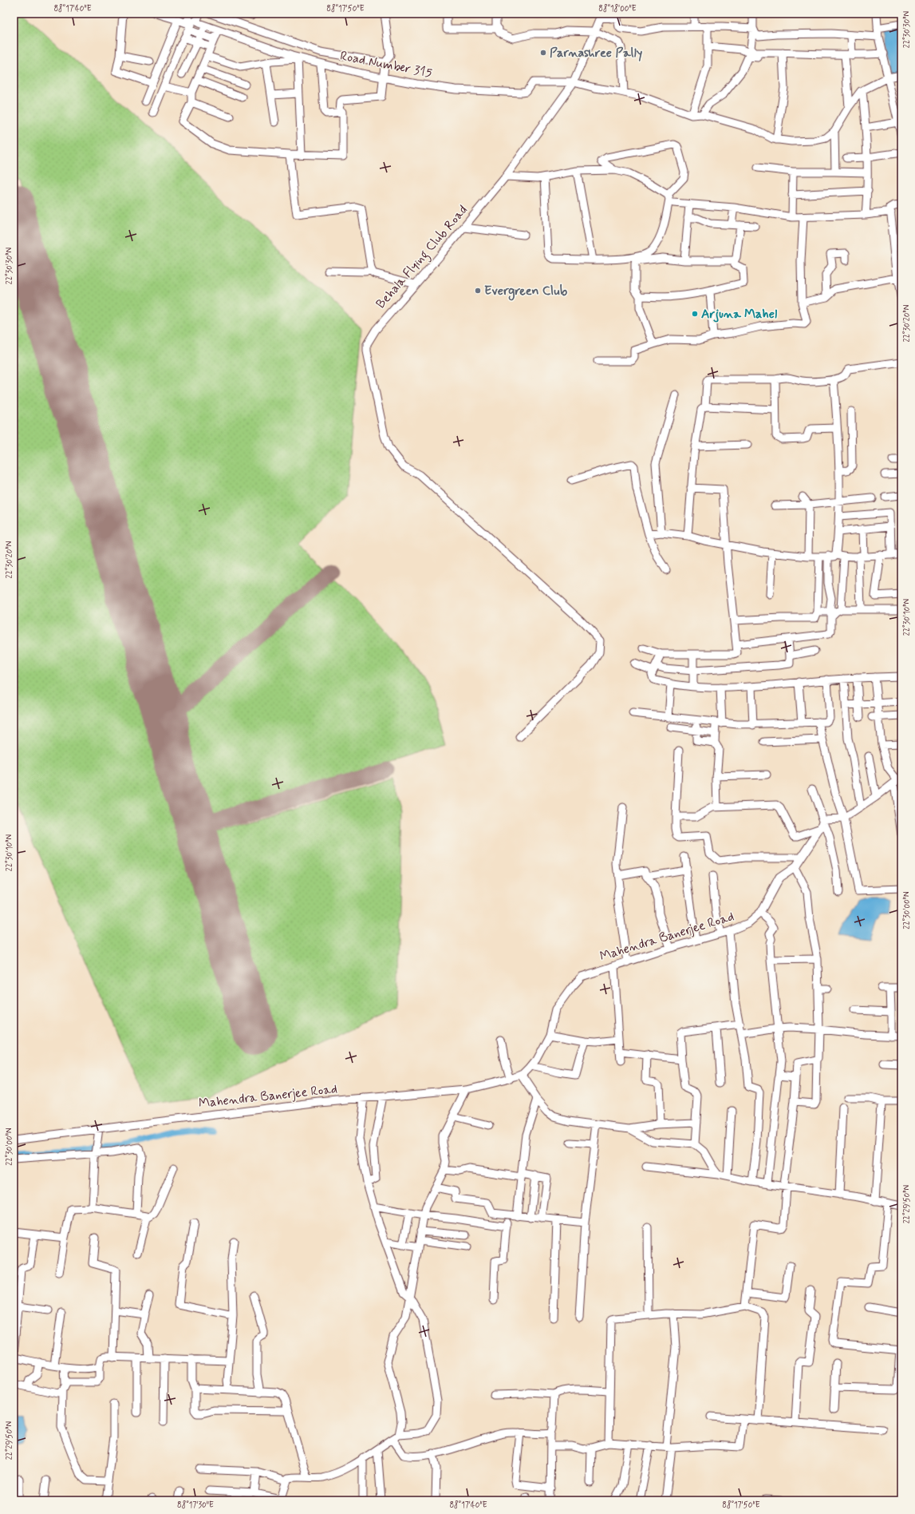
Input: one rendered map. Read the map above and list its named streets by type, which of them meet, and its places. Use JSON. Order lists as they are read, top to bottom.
{
  "streets": {
    "street": ["Road Number 315", "Behala Flying Club Road", "Mahendra Banerjee Road"]
  },
  "crossings": [
    ["Road Number 315", "Behala Flying Club Road"]
  ],
  "places": ["Parnashree Pally", "Evergreen Club", "Arjuna Mahel"],
  "coordinates": [
    "88°17'40\"E",
    "88°17'50\"E",
    "88°18'00\"E",
    "22°30'30\"N",
    "22°30'20\"N",
    "22°30'10\"N",
    "22°30'00\"N",
    "22°29'50\"N",
    "88°17'30\"E"
  ]
}
